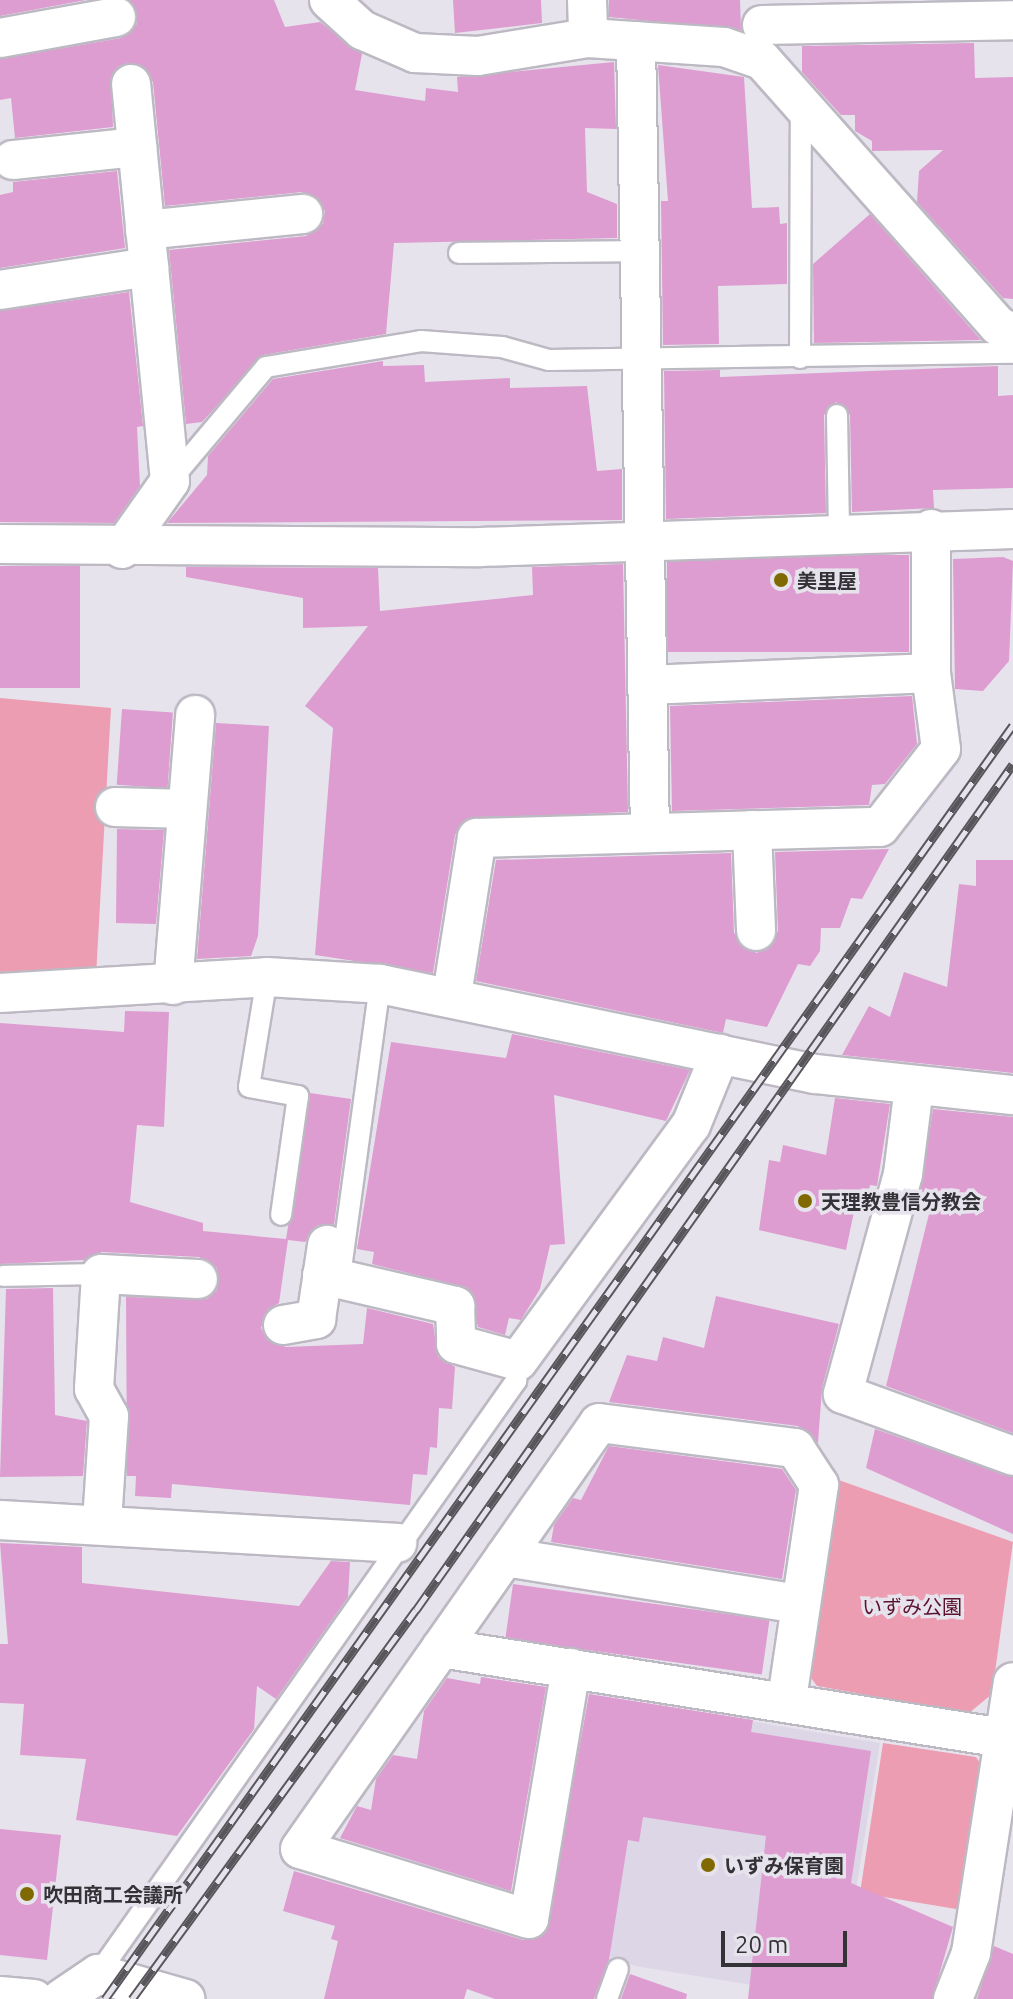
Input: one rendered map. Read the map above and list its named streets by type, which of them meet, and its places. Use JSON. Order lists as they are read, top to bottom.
{
  "parks": ["いずみ公園"],
  "places": [
    "美里屋",
    "天理教豊信分教会",
    "いずみ保育園",
    "吹田商工会議所"
  ],
  "scale_bar": "20 m"
}
